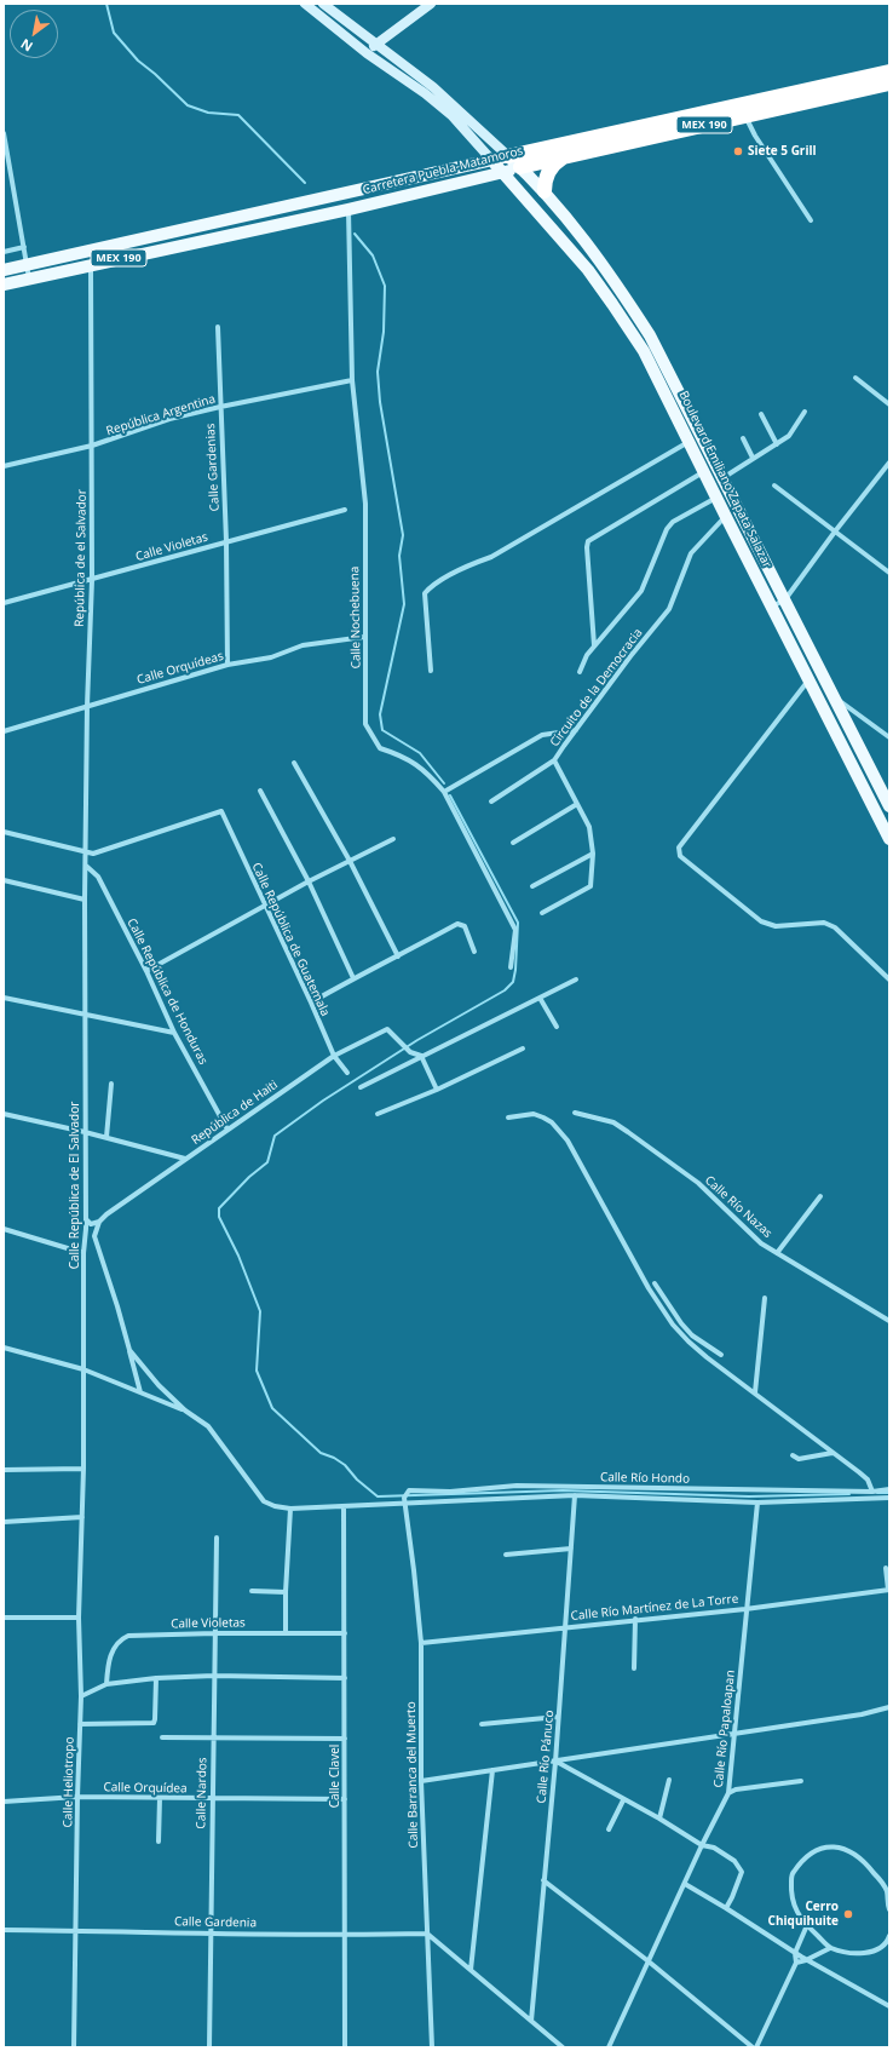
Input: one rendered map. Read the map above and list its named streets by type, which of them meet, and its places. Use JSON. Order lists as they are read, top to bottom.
{
  "streets": {
    "highway": ["MEX 190", "Carretera Puebla-Matamoros"],
    "main road": ["Boulevard Emiliano Zapata Salazar"],
    "street": [
      "República Argentina",
      "Calle Gardenias",
      "Calle Violetas",
      "República de el Salvador",
      "Calle Nochebuena",
      "Calle Orquídeas",
      "Circuito de la Democracia",
      "Calle República de Guatemala",
      "Calle República de Honduras",
      "República de Haiti",
      "Calle República de El Salvador",
      "Calle Río Nazas",
      "Calle Río Hondo",
      "Calle Río Martínez de La Torre",
      "Calle Río Papaloapan",
      "Calle Río Pánuco",
      "Calle Barranca del Muerto",
      "Calle Clavel",
      "Calle Heliotropo",
      "Calle Orquídea",
      "Calle Nardos",
      "Calle Gardenia"
    ]
  },
  "crossings": [
    ["Carretera Puebla-Matamoros", "Boulevard Emiliano Zapata Salazar"],
    ["Carretera Puebla-Matamoros", "República de el Salvador"],
    ["Carretera Puebla-Matamoros", "Calle Nochebuena"],
    ["República Argentina", "Calle Gardenias"],
    ["República Argentina", "República de el Salvador"],
    ["República Argentina", "Calle Nochebuena"],
    ["Calle Gardenias", "Calle Violetas"],
    ["Calle Gardenias", "Calle Orquídeas"],
    ["Boulevard Emiliano Zapata Salazar", "Circuito de la Democracia"],
    ["Calle Violetas", "República de el Salvador"],
    ["Calle Violetas", "Calle Clavel"],
    ["Calle Violetas", "Calle Nardos"],
    ["República de el Salvador", "Calle Orquídeas"],
    ["República de el Salvador", "Calle República de Guatemala"],
    ["República de el Salvador", "Calle República de El Salvador"],
    ["Calle Nochebuena", "Calle Orquídeas"],
    ["Calle República de Guatemala", "República de Haiti"],
    ["Calle República de Guatemala", "Calle República de El Salvador"],
    ["Calle República de Honduras", "República de Haiti"],
    ["Calle República de Honduras", "Calle República de El Salvador"],
    ["Calle República de El Salvador", "Calle Heliotropo"],
    ["Calle Río Hondo", "Calle Río Papaloapan"],
    ["Calle Río Hondo", "Calle Río Pánuco"],
    ["Calle Río Hondo", "Calle Barranca del Muerto"],
    ["Calle Río Martínez de La Torre", "Calle Río Papaloapan"],
    ["Calle Río Martínez de La Torre", "Calle Río Pánuco"],
    ["Calle Río Martínez de La Torre", "Calle Barranca del Muerto"],
    ["Calle Barranca del Muerto", "Calle Gardenia"],
    ["Calle Clavel", "Calle Orquídea"],
    ["Calle Clavel", "Calle Gardenia"],
    ["Calle Heliotropo", "Calle Orquídea"],
    ["Calle Heliotropo", "Calle Gardenia"],
    ["Calle Orquídea", "Calle Nardos"],
    ["Calle Nardos", "Calle Gardenia"]
  ],
  "places": ["Siete 5 Grill", "Cerro Chiquihuite"],
  "north": "bottom left"
}
